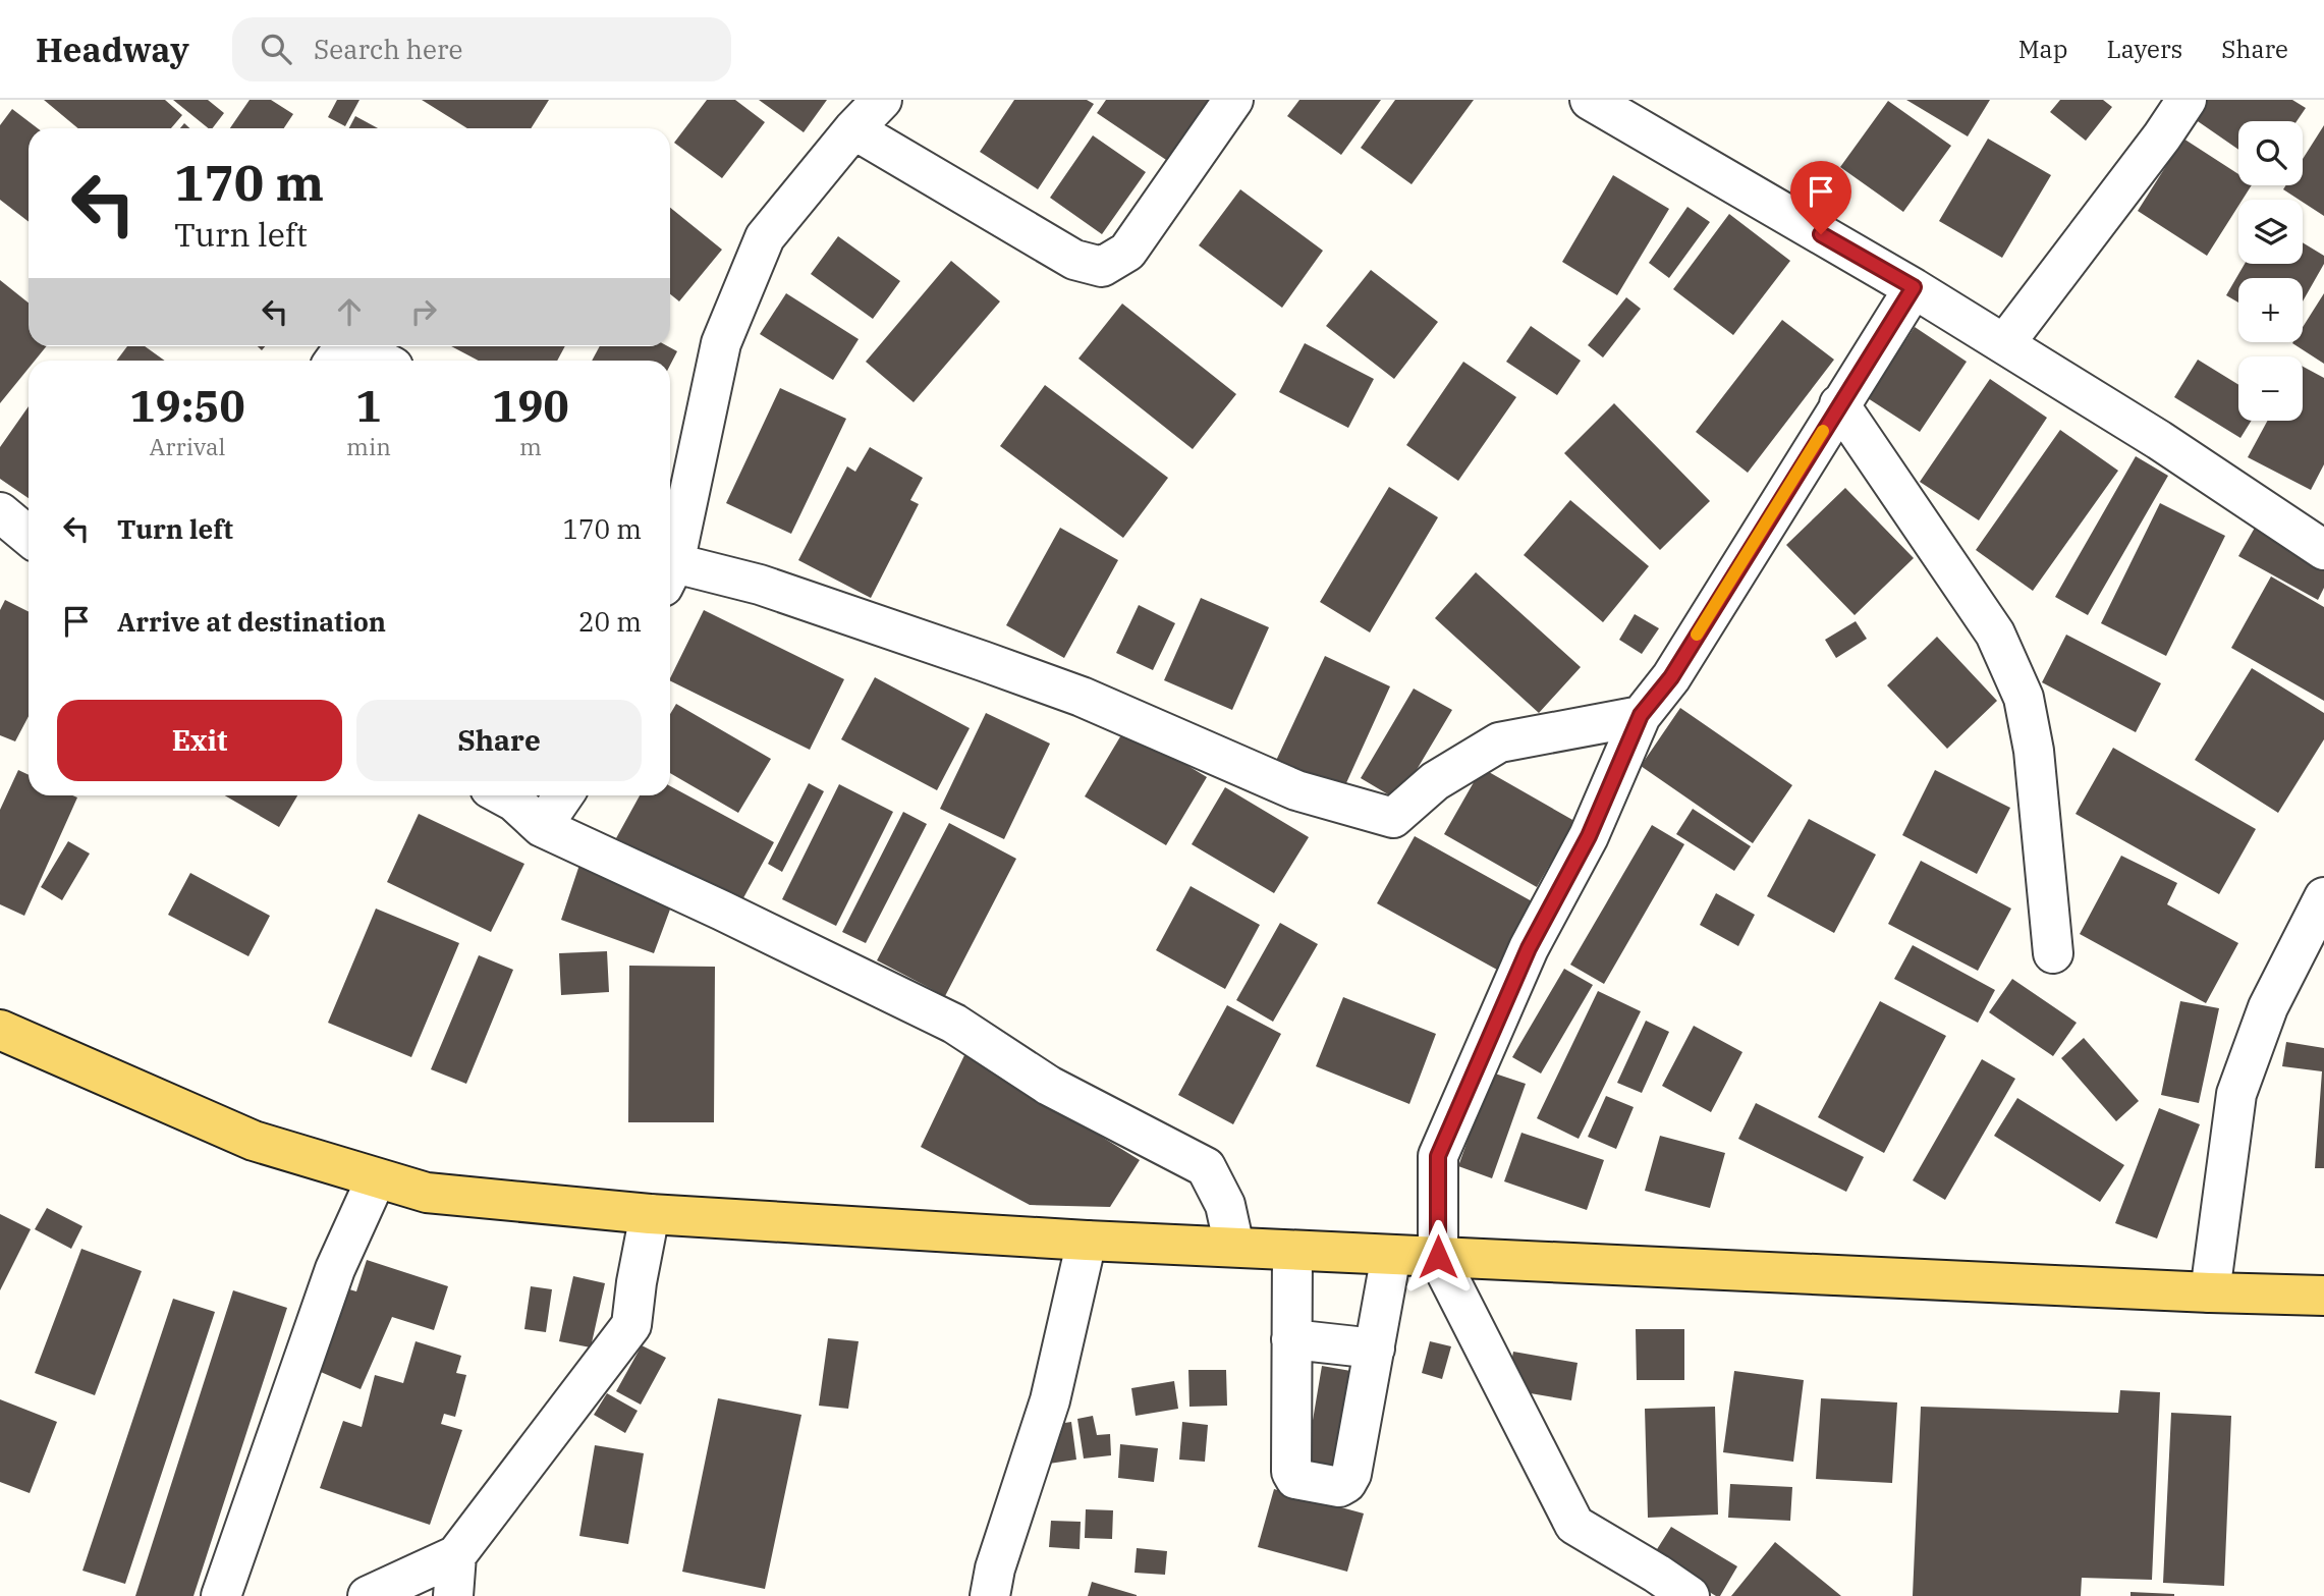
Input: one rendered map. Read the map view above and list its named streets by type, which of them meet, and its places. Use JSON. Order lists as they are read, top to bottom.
{
  "page": {
    "header": "Headway",
    "search": "Search here",
    "nav": ["Map", "Layers", "Share"],
    "map_buttons": ["+", "−"],
    "turn": ["170 m", "Turn left"],
    "eta": [
      "19:50",
      "Arrival",
      "1",
      "min",
      "190",
      "m"
    ],
    "list": [
      {
        "name": "Turn left",
        "value": "170 m"
      },
      {
        "name": "Arrive at destination",
        "value": "20 m"
      }
    ],
    "buttons": ["Exit", "Share"]
  }
}
